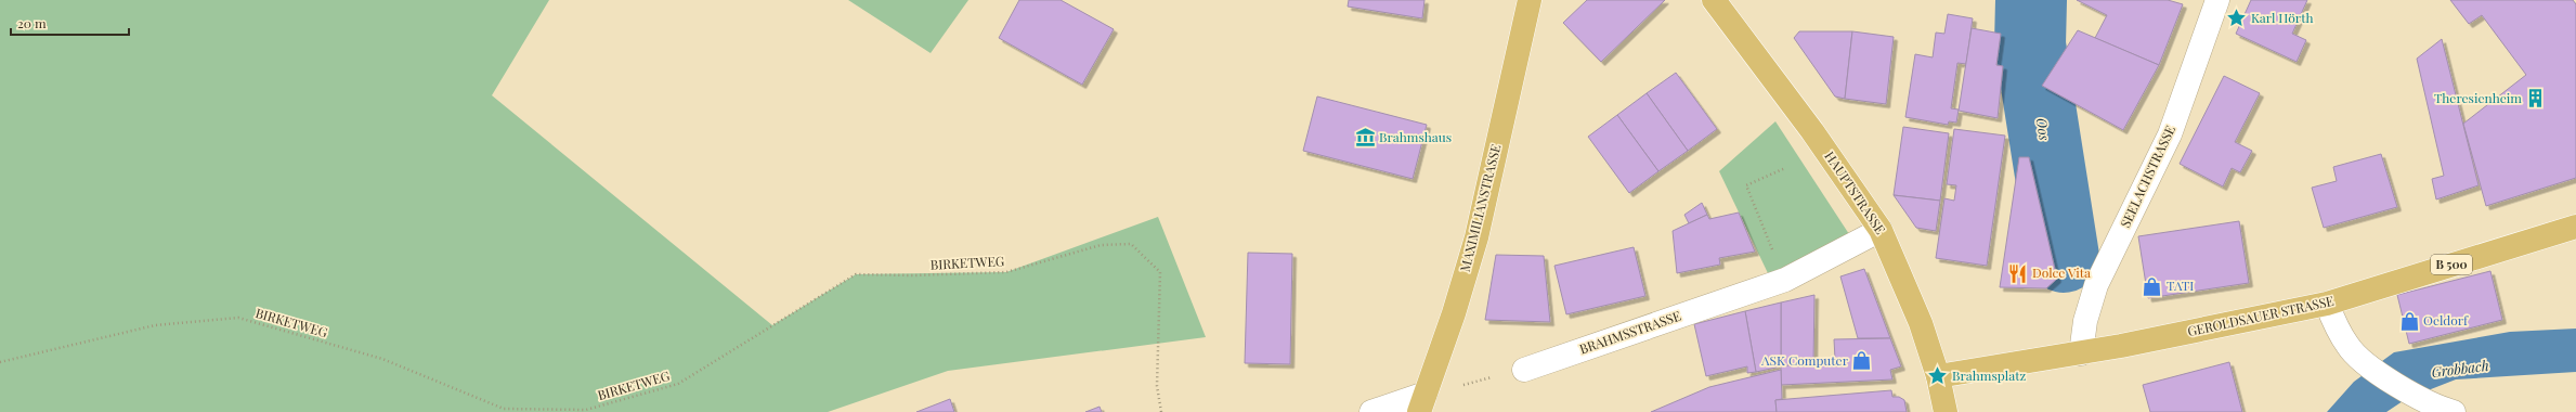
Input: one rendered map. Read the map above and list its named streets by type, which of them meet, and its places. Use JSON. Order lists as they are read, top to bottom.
{
  "streets": {
    "main road": [
      "HAUPTSTRASSE",
      "MAXIMILIANSTRASSE",
      "B 500",
      "GEROLDSAUER STRASSE"
    ],
    "street": ["SEELACHSTRASSE", "BRAHMSSTRASSE"],
    "path": ["BIRKETWEG"]
  },
  "crossings": [
    ["SEELACHSTRASSE", "GEROLDSAUER STRASSE"],
    ["HAUPTSTRASSE", "GEROLDSAUER STRASSE"],
    ["HAUPTSTRASSE", "BRAHMSSTRASSE"]
  ],
  "water": ["Oos", "Grobbach"],
  "places": {
    "place": ["Karl Hörth", "Brahmsplatz"],
    "building": ["Theresienheim"],
    "museum": ["Brahmshaus"],
    "restaurant": ["Dolce Vita"],
    "shop": ["TATI", "Oeldorf", "ASK Computer"]
  },
  "scale_bar": "20 m"
}
